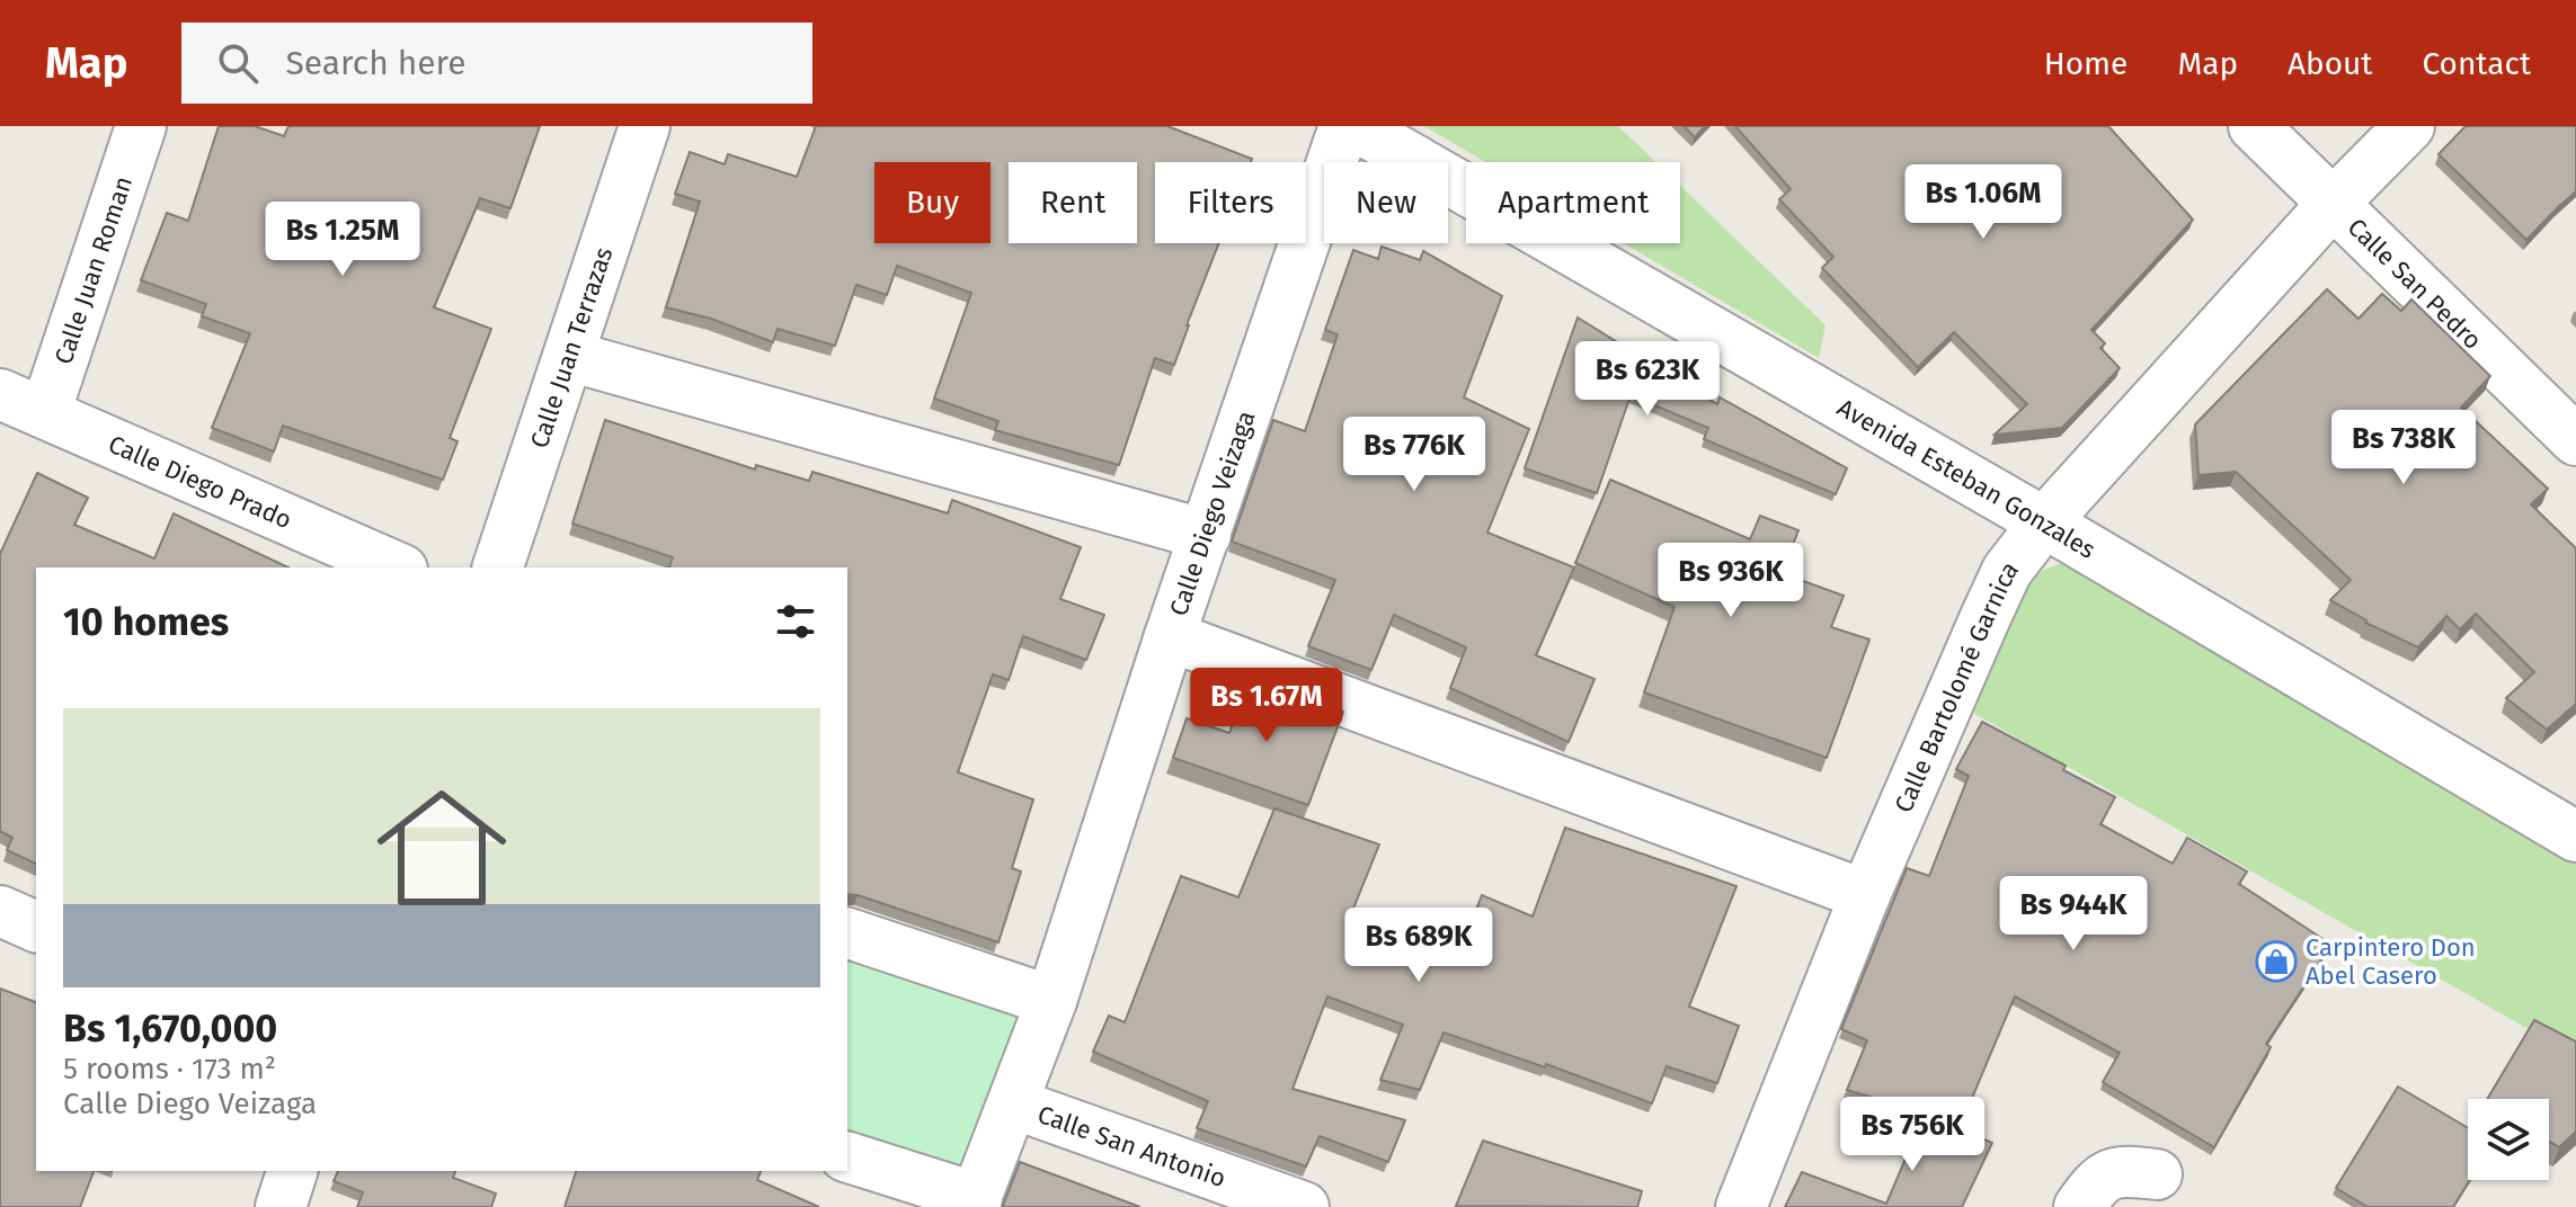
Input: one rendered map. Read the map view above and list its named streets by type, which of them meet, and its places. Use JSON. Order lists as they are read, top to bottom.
{
  "streets": {
    "street": [
      "Calle Juan Roman",
      "Calle San Pedro",
      "Calle Juan Terrazas",
      "Avenida Esteban Gonzales",
      "Calle Diego Prado",
      "Calle Diego Veizaga",
      "Calle Bartolomé Garnica",
      "Calle San Antonio"
    ]
  },
  "crossings": [
    ["Calle Juan Roman", "Calle Diego Prado"],
    ["Calle San Pedro", "Calle Bartolomé Garnica"],
    ["Avenida Esteban Gonzales", "Calle Bartolomé Garnica"],
    ["Calle Diego Veizaga", "Calle San Antonio"]
  ],
  "places": {
    "shop": ["Carpintero Don Abel Casero"]
  },
  "page": {
    "header": "Map",
    "search": "Search here",
    "nav": [
      "Home",
      "Map",
      "About",
      "Contact"
    ],
    "chip": [
      "Buy",
      "Rent",
      "Filters",
      "New",
      "Apartment"
    ],
    "price": [
      "Bs 1.06M",
      "Bs 1.25M",
      "Bs 623K",
      "Bs 738K",
      "Bs 776K",
      "Bs 936K",
      "Bs 1.67M",
      "Bs 944K",
      "Bs 689K",
      "Bs 756K"
    ],
    "heading": "10 homes",
    "list": [
      {
        "name": "Bs 1,670,000",
        "note": "5 rooms · 173 m² · Calle Diego Veizaga"
      }
    ]
  }
}
